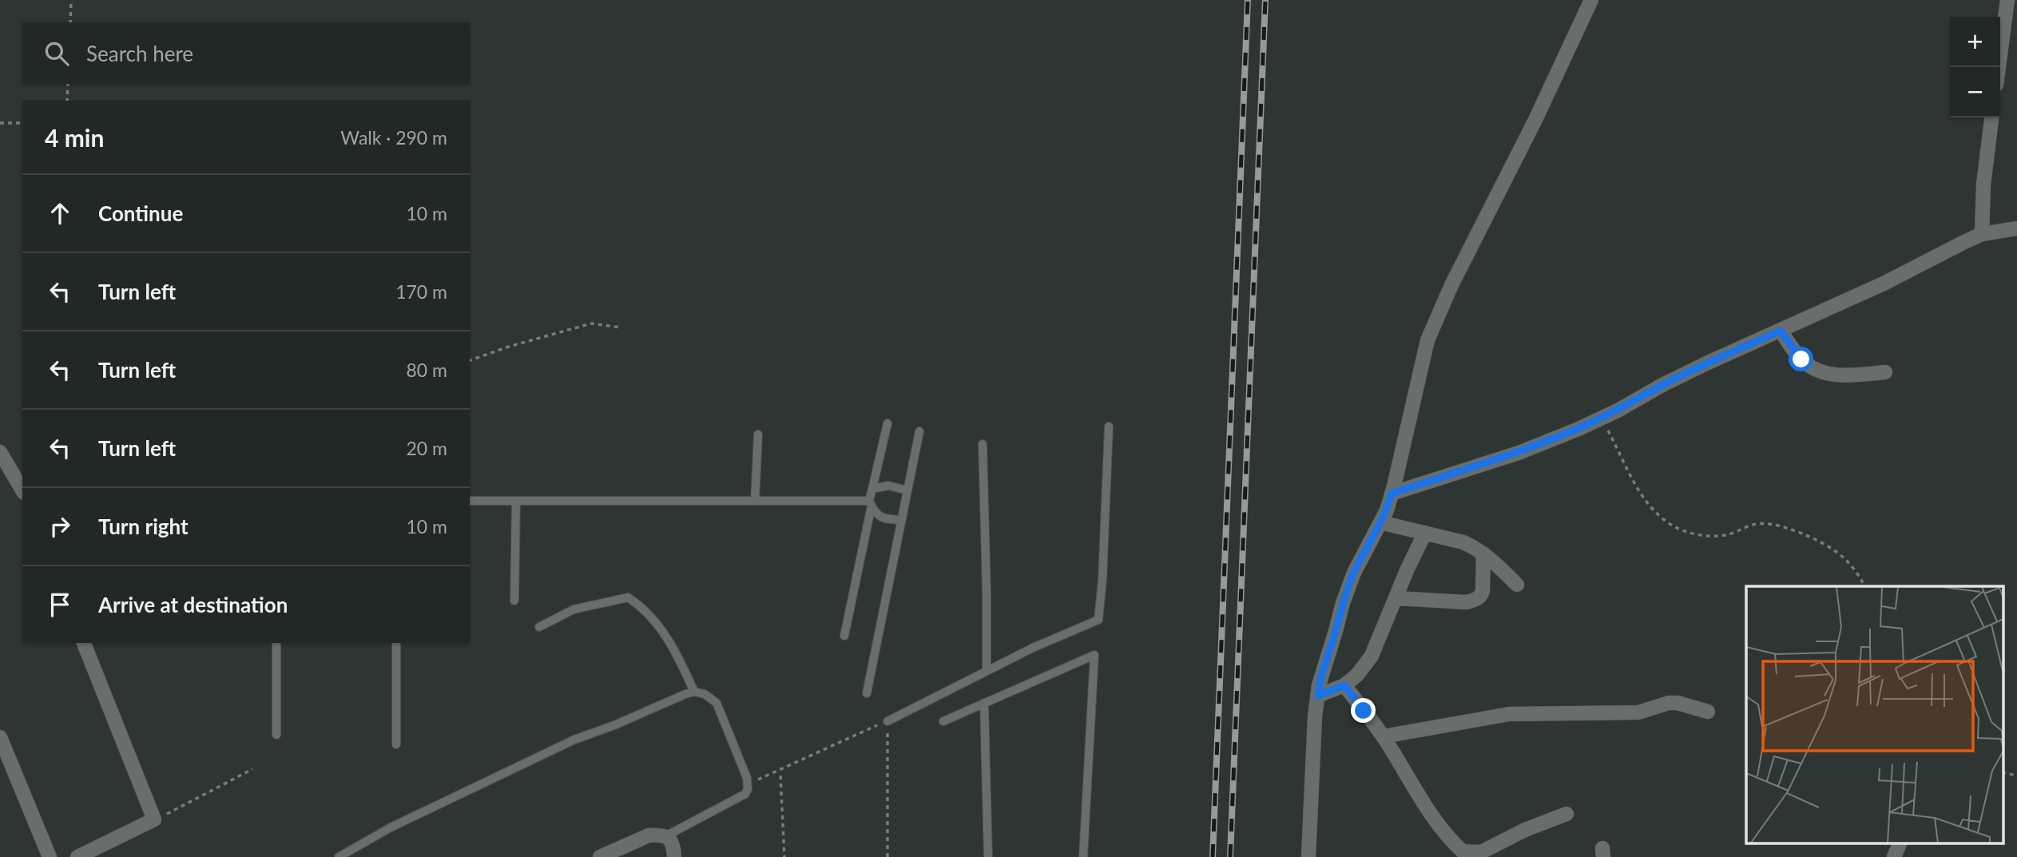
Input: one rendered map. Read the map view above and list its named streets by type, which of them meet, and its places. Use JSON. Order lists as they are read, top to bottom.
{
  "page": {
    "map_buttons": ["+", "−"],
    "search": "Search here",
    "heading": ["4 min", "Walk · 290 m"],
    "list": [
      ["Continue", "10 m"],
      ["Turn left", "170 m"],
      ["Turn left", "80 m"],
      ["Turn left", "20 m"],
      ["Turn right", "10 m"],
      "Arrive at destination"
    ]
  }
}
